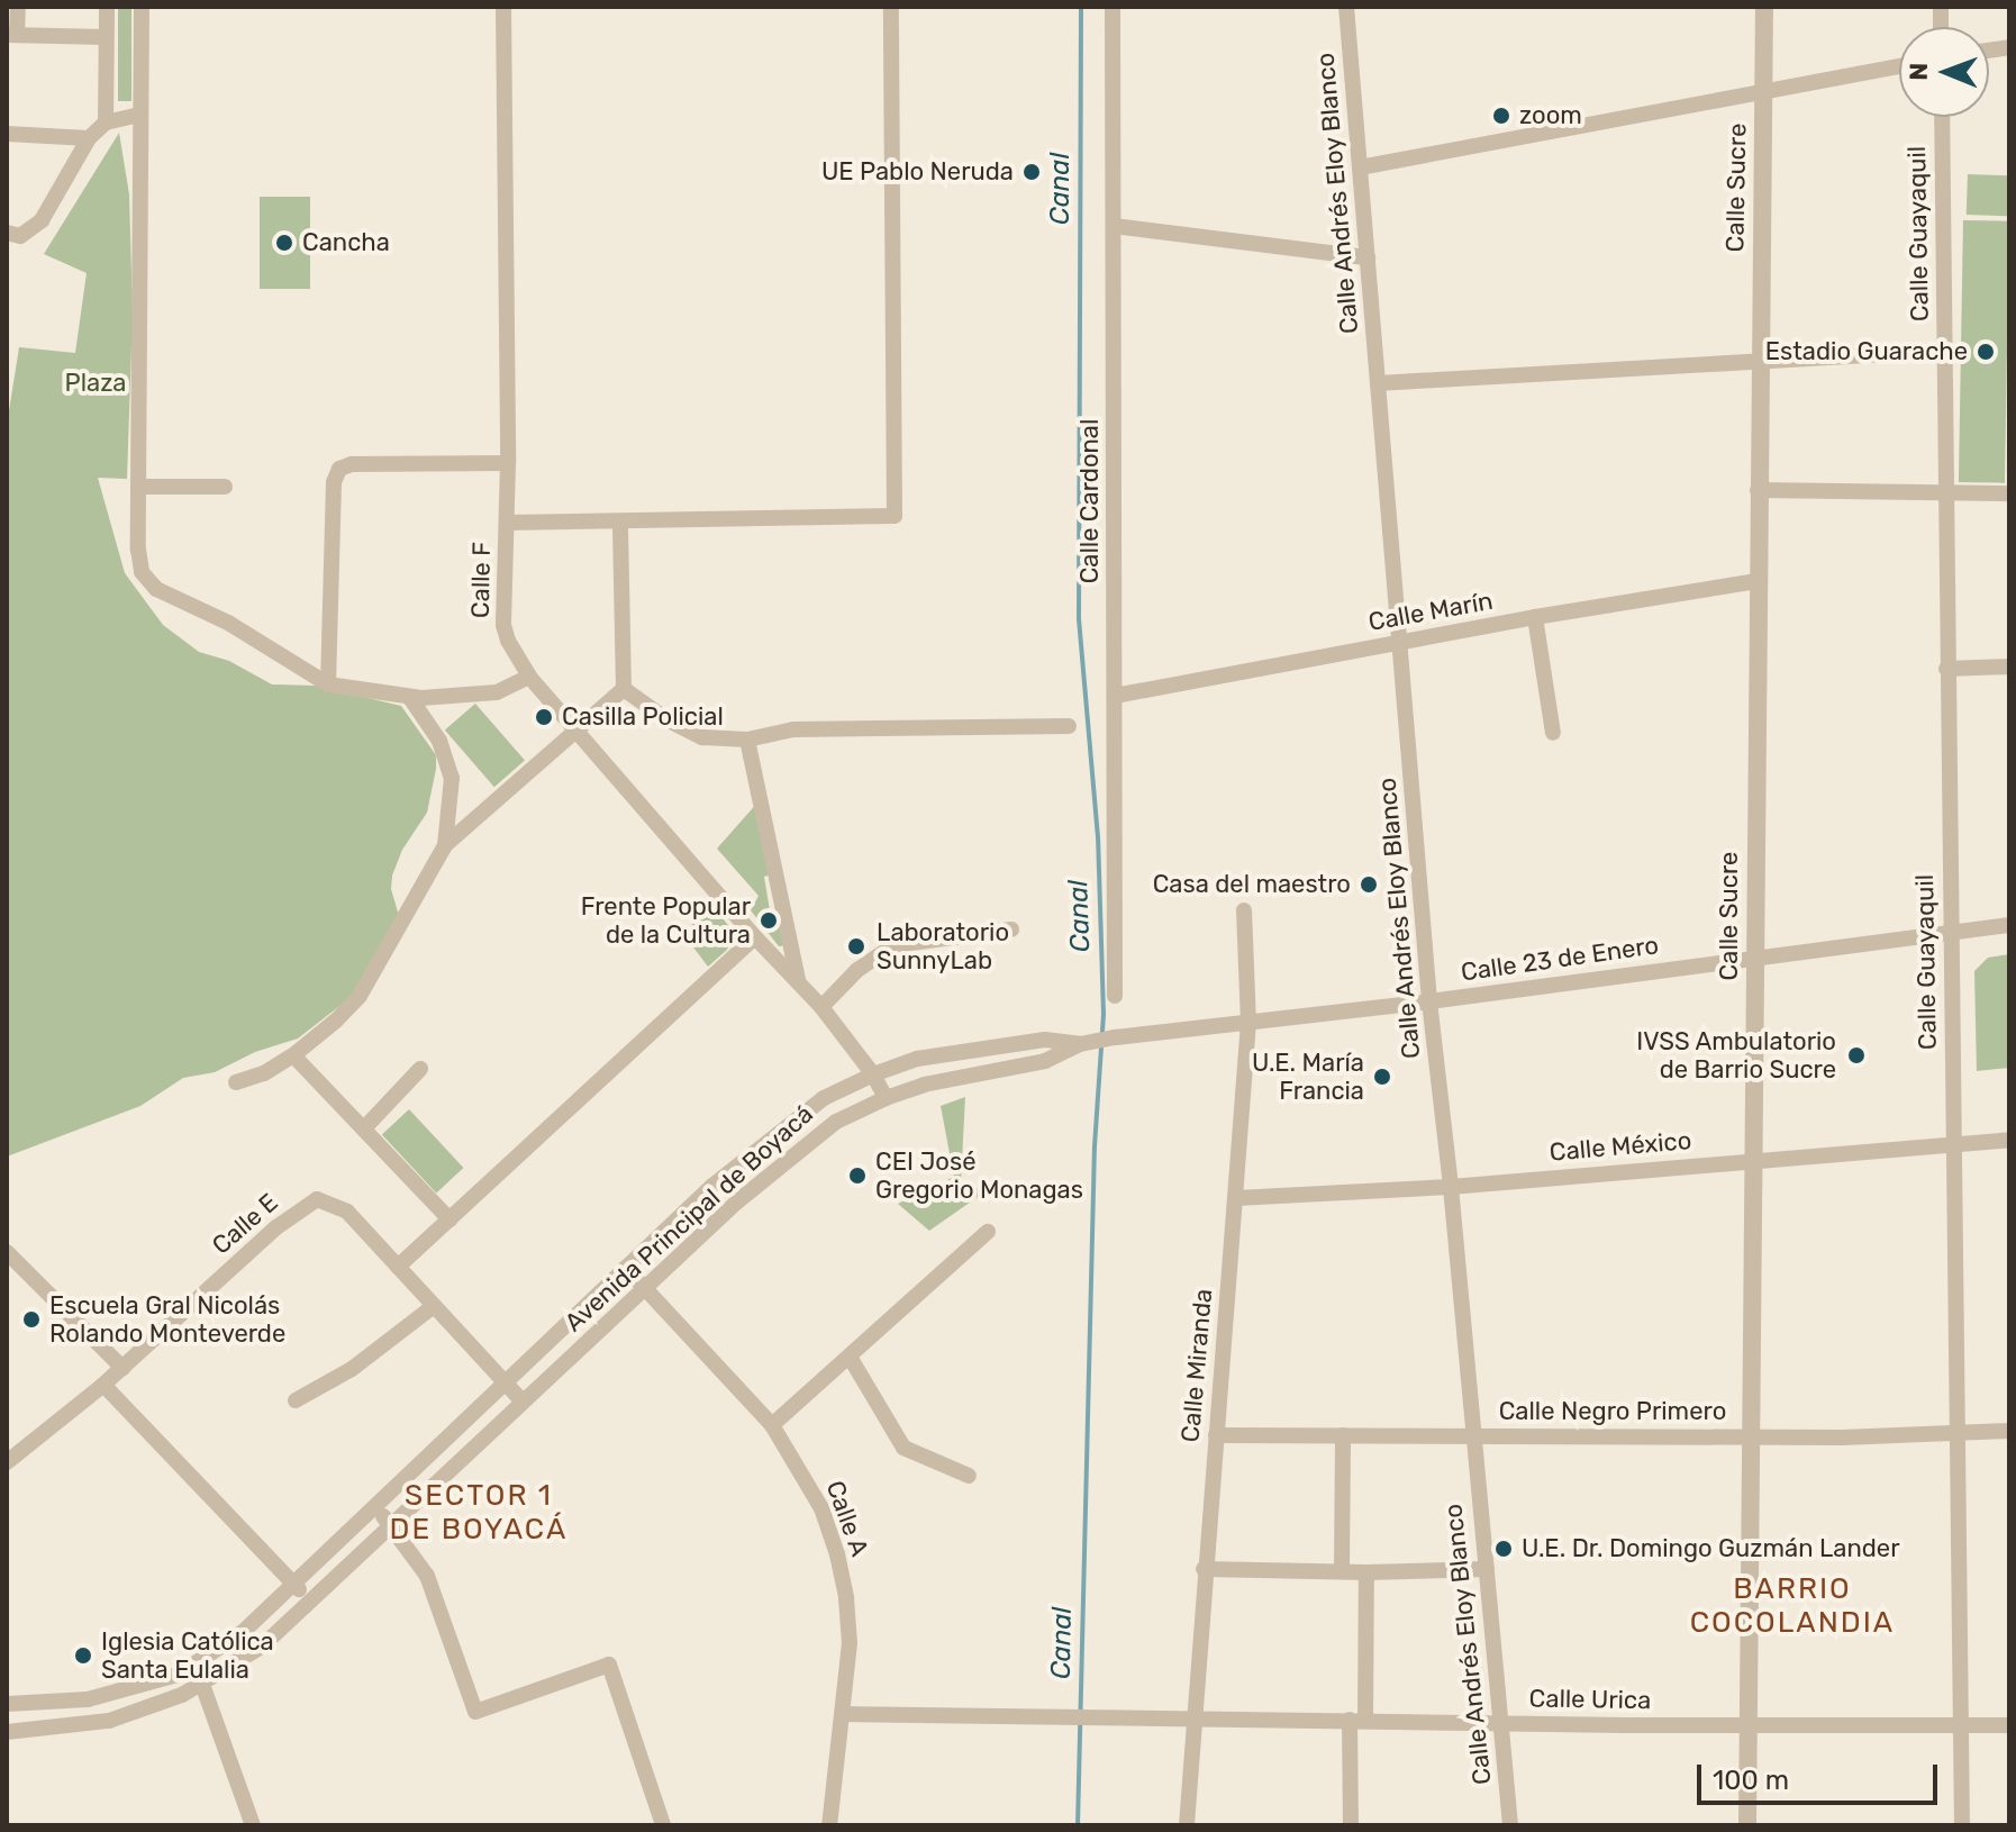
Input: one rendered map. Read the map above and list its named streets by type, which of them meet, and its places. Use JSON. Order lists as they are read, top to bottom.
{
  "streets": {
    "street": [
      "Calle Sucre",
      "Calle Andrés Eloy Blanco",
      "Calle Guayaquil",
      "Calle Cardonal",
      "Calle F",
      "Calle Marín",
      "Calle 23 de Enero",
      "Calle México",
      "Avenida Principal de Boyacá",
      "Calle E",
      "Calle Miranda",
      "Calle Negro Primero",
      "Calle A",
      "Calle Urica"
    ]
  },
  "crossings": [
    ["Calle Sucre", "Calle Marín"],
    ["Calle Sucre", "Calle 23 de Enero"],
    ["Calle Sucre", "Calle México"],
    ["Calle Sucre", "Calle Negro Primero"],
    ["Calle Sucre", "Calle Urica"],
    ["Calle Andrés Eloy Blanco", "Calle Marín"],
    ["Calle Andrés Eloy Blanco", "Calle 23 de Enero"],
    ["Calle Andrés Eloy Blanco", "Calle México"],
    ["Calle Andrés Eloy Blanco", "Calle Negro Primero"],
    ["Calle Andrés Eloy Blanco", "Calle Urica"],
    ["Calle Guayaquil", "Calle 23 de Enero"],
    ["Calle Guayaquil", "Calle México"],
    ["Calle Guayaquil", "Calle Negro Primero"],
    ["Calle Guayaquil", "Calle Urica"],
    ["Calle Cardonal", "Calle Marín"],
    ["Calle F", "Avenida Principal de Boyacá"],
    ["Calle 23 de Enero", "Avenida Principal de Boyacá"],
    ["Calle 23 de Enero", "Calle Miranda"],
    ["Calle México", "Calle Miranda"],
    ["Avenida Principal de Boyacá", "Calle E"],
    ["Avenida Principal de Boyacá", "Calle A"],
    ["Calle Miranda", "Calle Negro Primero"],
    ["Calle Miranda", "Calle Urica"],
    ["Calle A", "Calle Urica"]
  ],
  "districts": ["SECTOR 1 DE BOYACÁ", "BARRIO COCOLANDIA"],
  "water": ["Canal"],
  "parks": ["Plaza"],
  "places": [
    "zoom",
    "UE Pablo Neruda",
    "Cancha",
    "Estadio Guarache",
    "Casilla Policial",
    "Casa del maestro",
    "Frente Popular de la Cultura",
    "Laboratorio SunnyLab",
    "IVSS Ambulatorio de Barrio Sucre",
    "U.E. María Francia",
    "CEI José Gregorio Monagas",
    "Escuela Gral Nicolás Rolando Monteverde",
    "U.E. Dr. Domingo Guzmán Lander",
    "Iglesia Católica Santa Eulalia"
  ],
  "scale_bar": "100 m",
  "north": "left"
}
